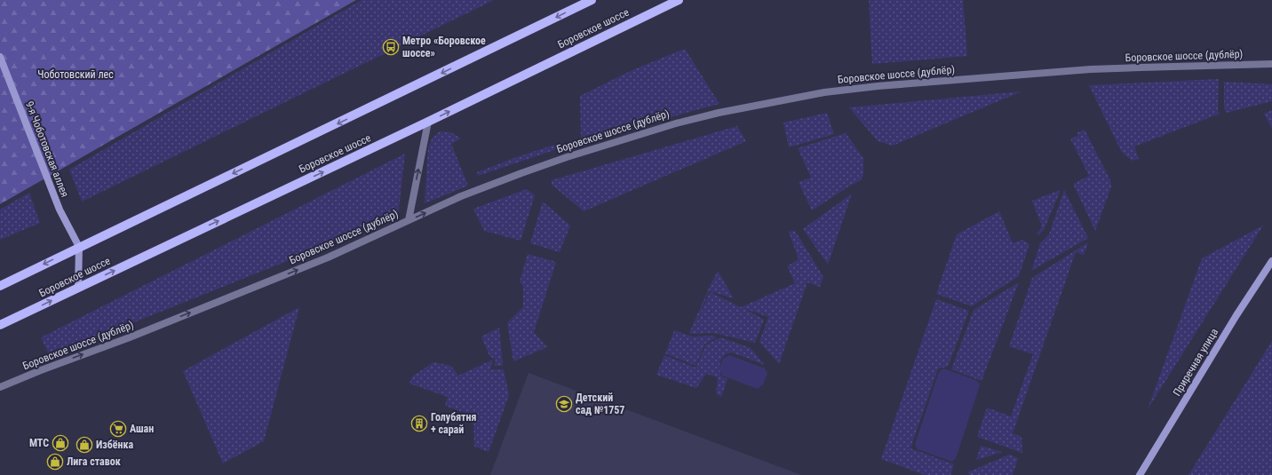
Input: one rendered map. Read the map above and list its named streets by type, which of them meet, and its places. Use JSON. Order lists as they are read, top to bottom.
{
  "streets": {
    "main road": ["Боровское шоссе"],
    "street": ["Боровское шоссе (дублёр)", "9-я Чоботовская аллея", "Приречная улица"]
  },
  "one_way": ["Боровское шоссе (дублёр)"],
  "parks": ["Чоботовский лес"],
  "places": {
    "bus stop": ["Метро «Боровское шоссе»"],
    "school or university": ["Детский сад №1757"],
    "building": ["Голубятня + сарай"],
    "supermarket": ["Ашан"],
    "shop": ["МТС", "Избёнка", "Лига ставок"]
  }
}
